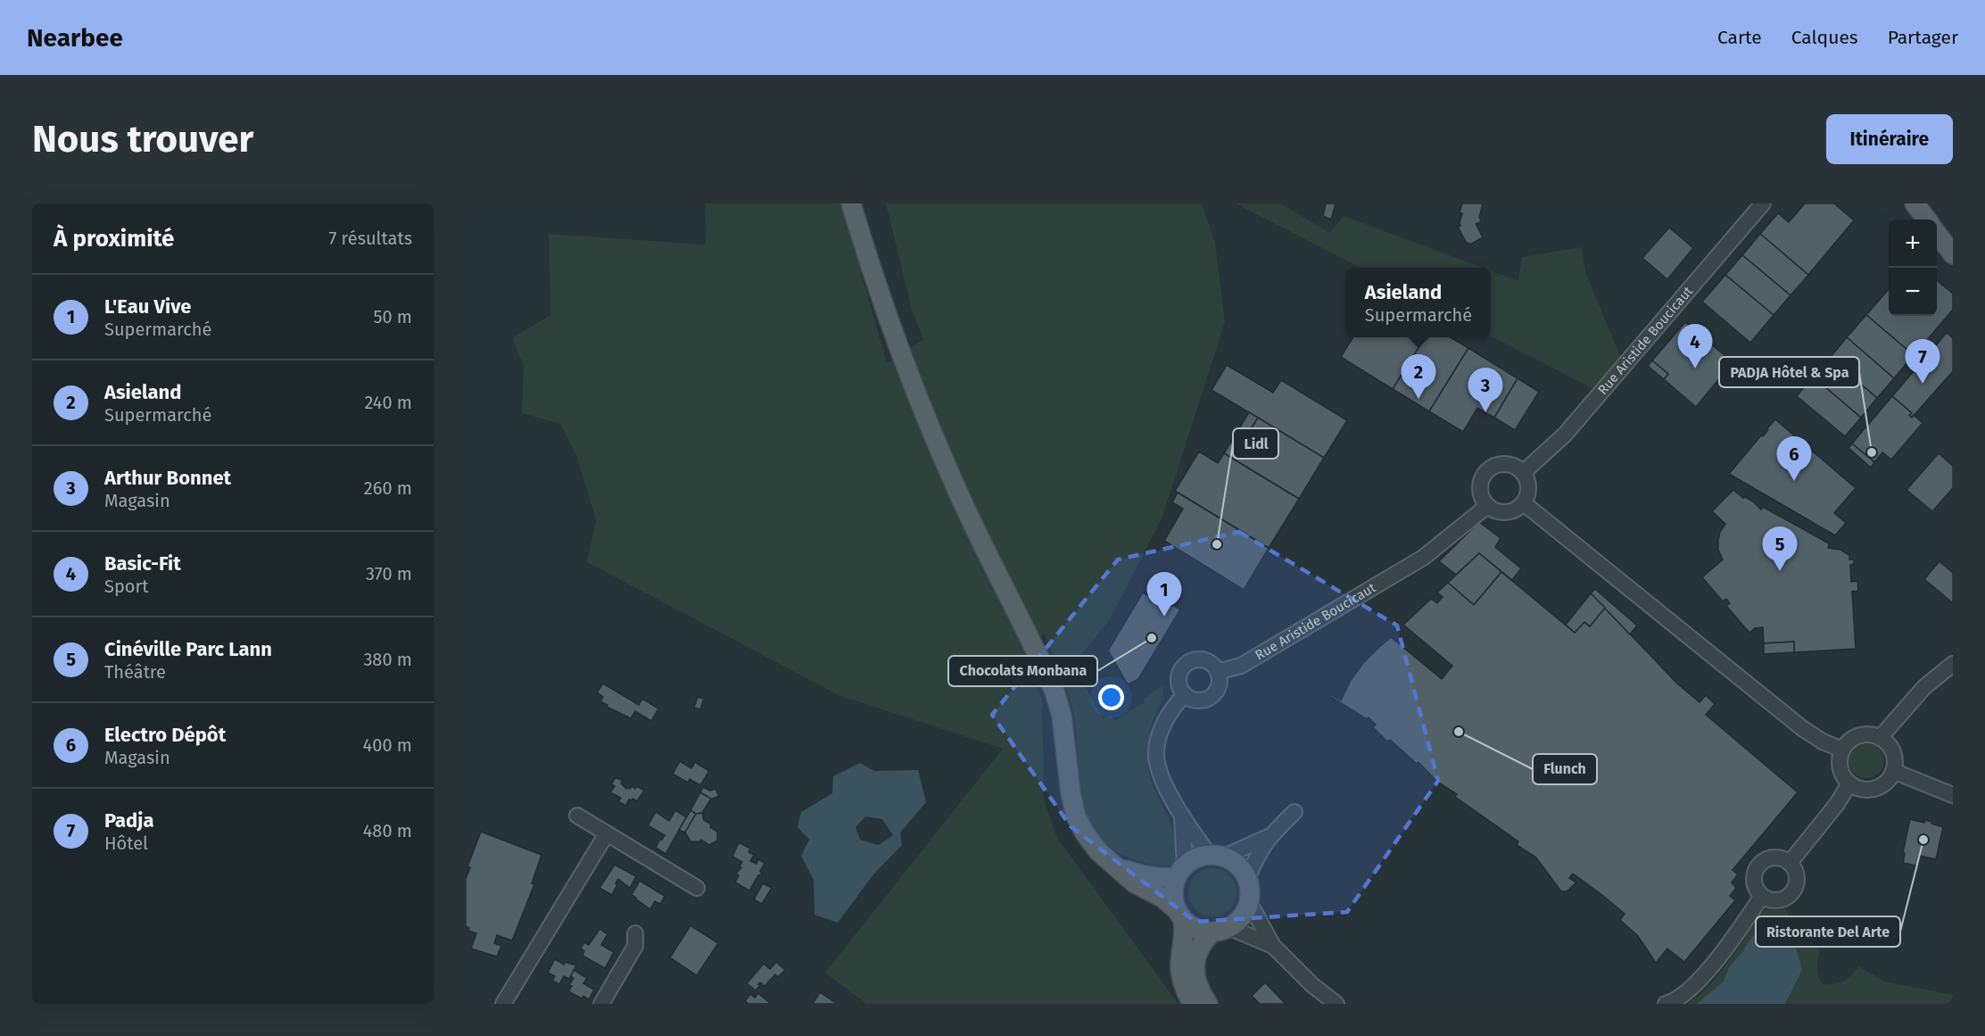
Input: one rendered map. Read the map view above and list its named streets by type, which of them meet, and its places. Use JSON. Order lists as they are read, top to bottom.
{
  "streets": {
    "street": ["Rue Aristide Boucicaut"]
  },
  "places": [
    "PADJA Hôtel & Spa",
    "Lidl",
    "Chocolats Monbana",
    "Flunch",
    "Ristorante Del Arte"
  ],
  "page": {
    "header": "Nearbee",
    "nav": ["Carte", "Calques", "Partager"],
    "buttons": "Itinéraire",
    "title": "Nous trouver",
    "heading": ["À proximité", "7 résultats"],
    "map_buttons": ["+", "−"],
    "popup": ["Asieland", "Supermarché"],
    "list": [
      {
        "mark": "1",
        "name": "L'Eau Vive",
        "note": "Supermarché",
        "value": "50 m"
      },
      {
        "mark": "2",
        "name": "Asieland",
        "note": "Supermarché",
        "value": "240 m"
      },
      {
        "mark": "3",
        "name": "Arthur Bonnet",
        "note": "Magasin",
        "value": "260 m"
      },
      {
        "mark": "4",
        "name": "Basic-Fit",
        "note": "Sport",
        "value": "370 m"
      },
      {
        "mark": "5",
        "name": "Cinéville Parc Lann",
        "note": "Théâtre",
        "value": "380 m"
      },
      {
        "mark": "6",
        "name": "Electro Dépôt",
        "note": "Magasin",
        "value": "400 m"
      },
      {
        "mark": "7",
        "name": "Padja",
        "note": "Hôtel",
        "value": "480 m"
      }
    ],
    "pins": [
      "4",
      "7",
      "2",
      "3",
      "6",
      "5",
      "1"
    ]
  }
}
